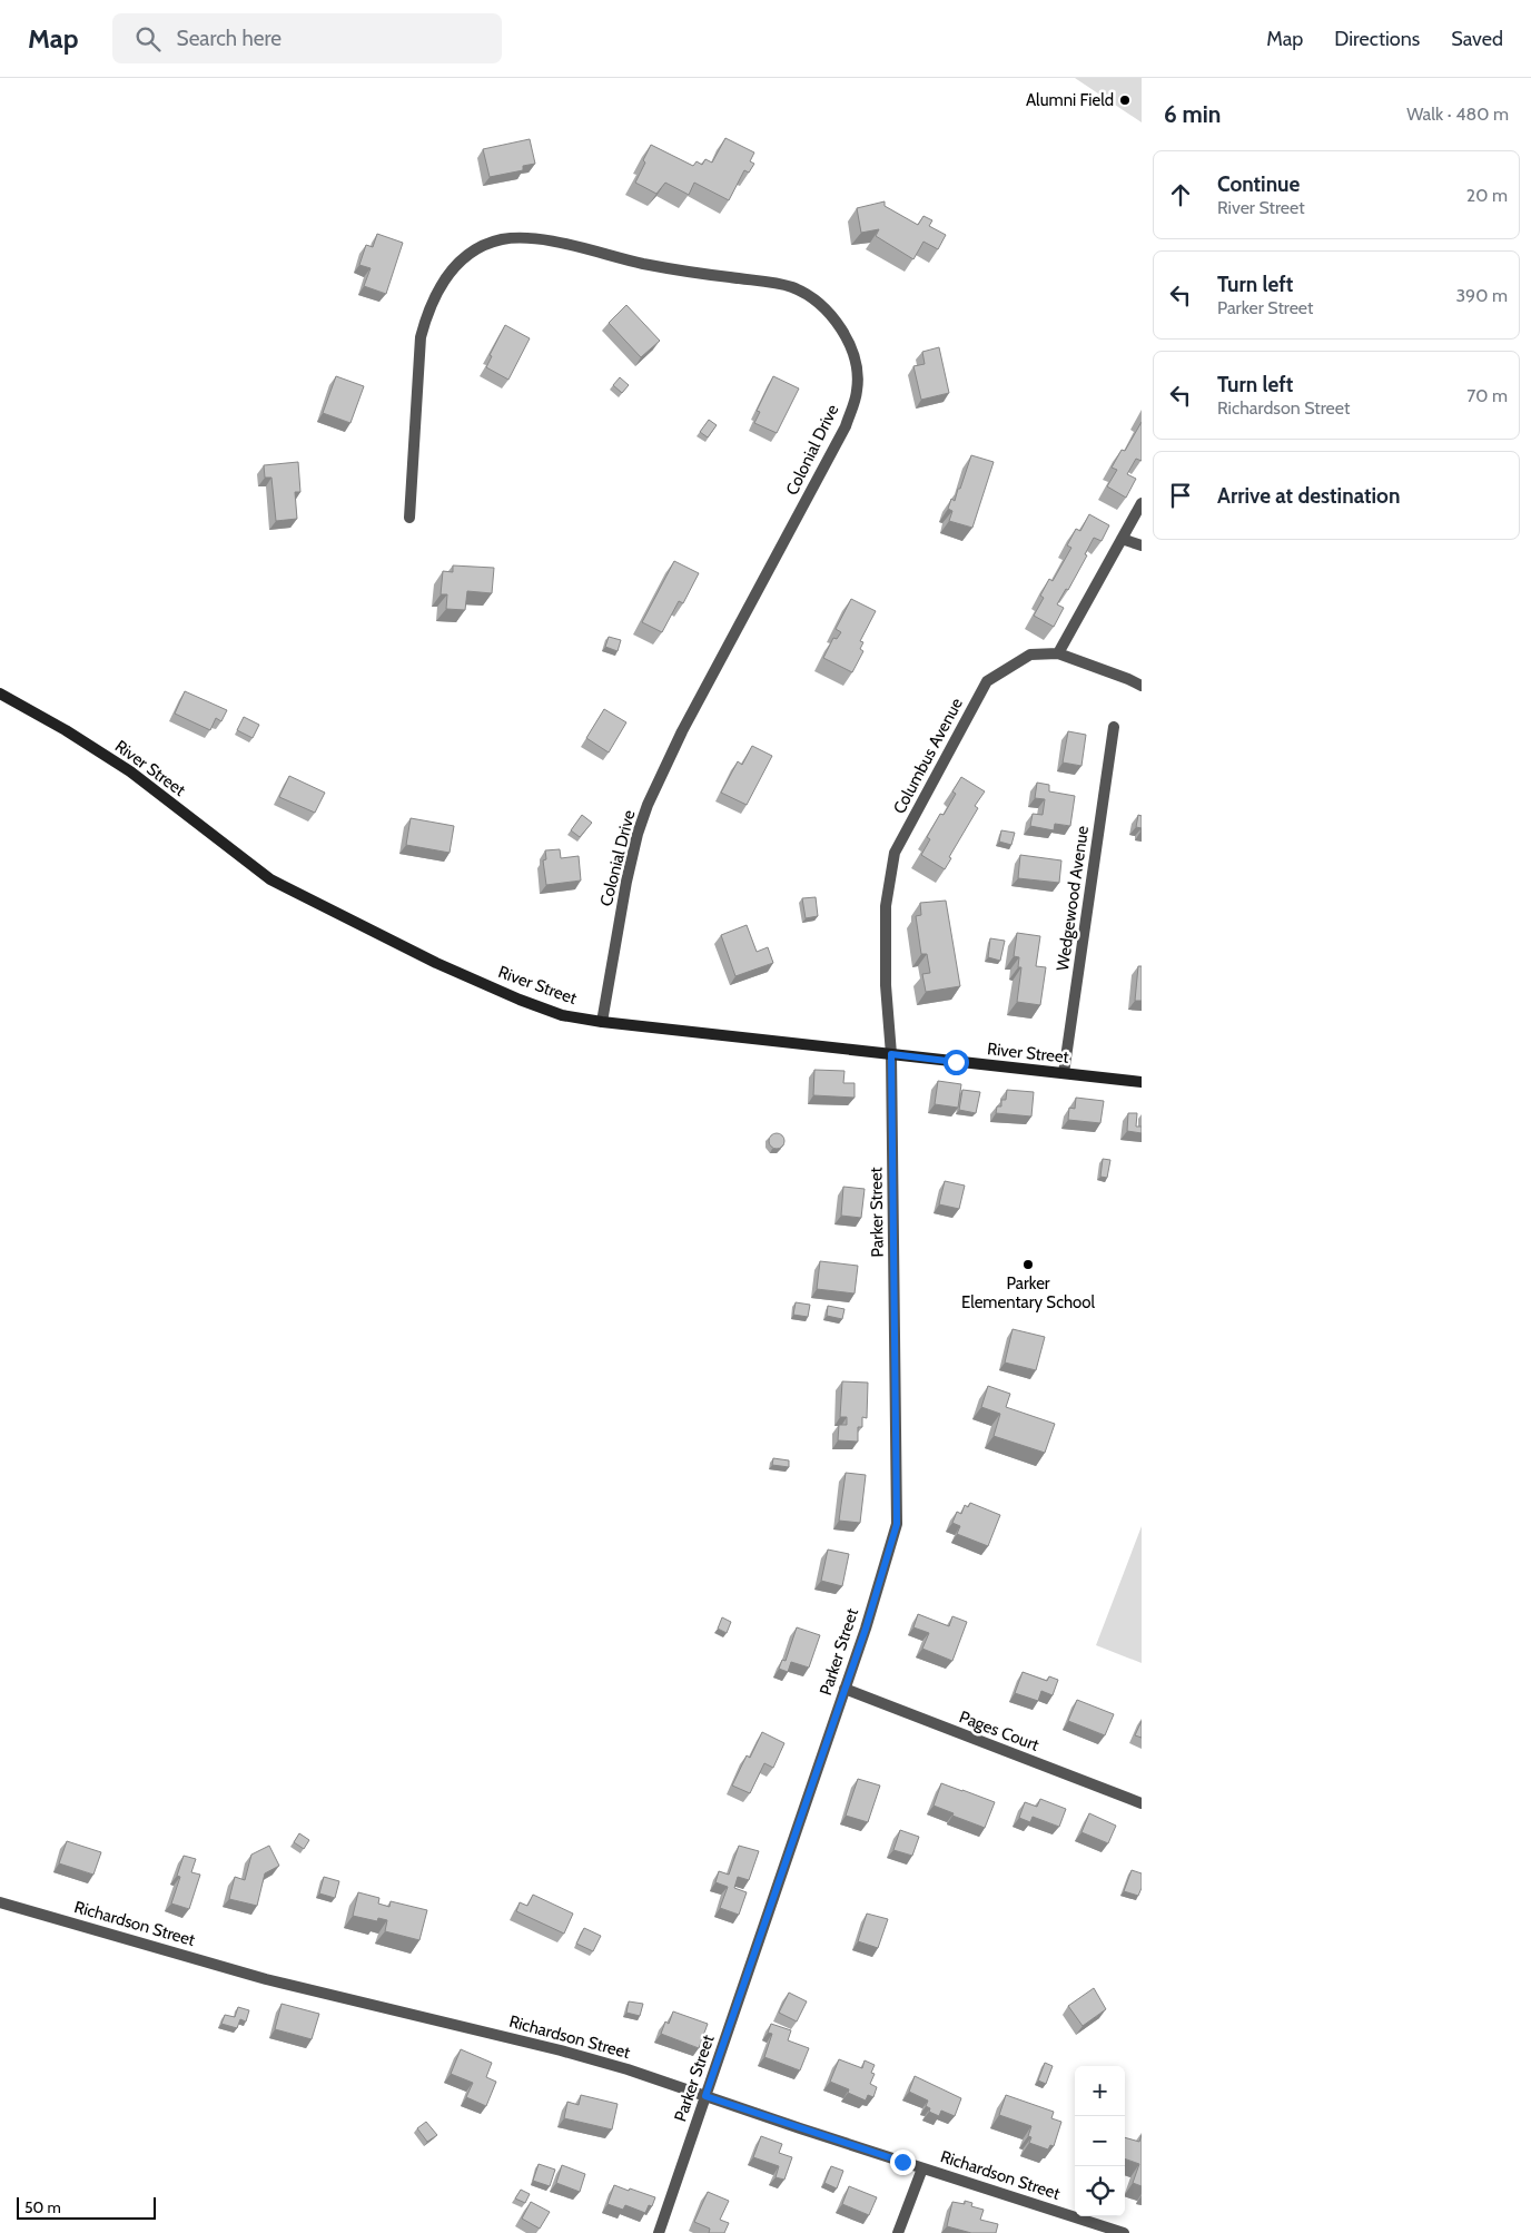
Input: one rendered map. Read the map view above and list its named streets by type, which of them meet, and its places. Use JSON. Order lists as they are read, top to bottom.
{
  "streets": {
    "main road": ["River Street"],
    "street": [
      "Colonial Drive",
      "Columbus Avenue",
      "Wedgewood Avenue",
      "Parker Street",
      "Pages Court",
      "Richardson Street"
    ]
  },
  "crossings": [
    ["Colonial Drive", "River Street"],
    ["Columbus Avenue", "River Street"],
    ["Columbus Avenue", "Parker Street"],
    ["River Street", "Wedgewood Avenue"],
    ["River Street", "Parker Street"],
    ["Parker Street", "Pages Court"],
    ["Parker Street", "Richardson Street"]
  ],
  "places": ["Alumni Field", "Parker Elementary School"],
  "scale_bar": "50 m",
  "page": {
    "header": "Map",
    "search": "Search here",
    "nav": ["Map", "Directions", "Saved"],
    "heading": ["6 min", "Walk · 480 m"],
    "list": [
      ["Continue", "River Street", "20 m"],
      ["Turn left", "Parker Street", "390 m"],
      ["Turn left", "Richardson Street", "70 m"],
      "Arrive at destination"
    ],
    "map_buttons": ["+", "−"],
    "scale": "50 m"
  }
}
